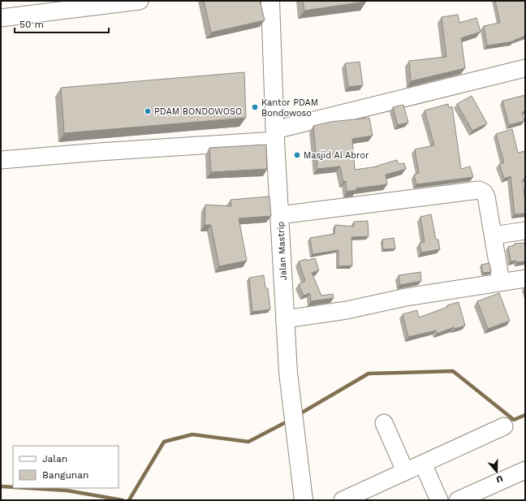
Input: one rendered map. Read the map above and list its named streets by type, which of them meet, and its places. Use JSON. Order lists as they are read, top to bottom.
{
  "streets": {
    "main road": ["Jalan Mastrip"]
  },
  "places": ["Kantor PDAM Bondowoso", "PDAM BONDOWOSO", "Masjid Al Abror"],
  "legend": ["Jalan", "Bangunan"],
  "scale_bar": "50 m",
  "north": "bottom"
}
